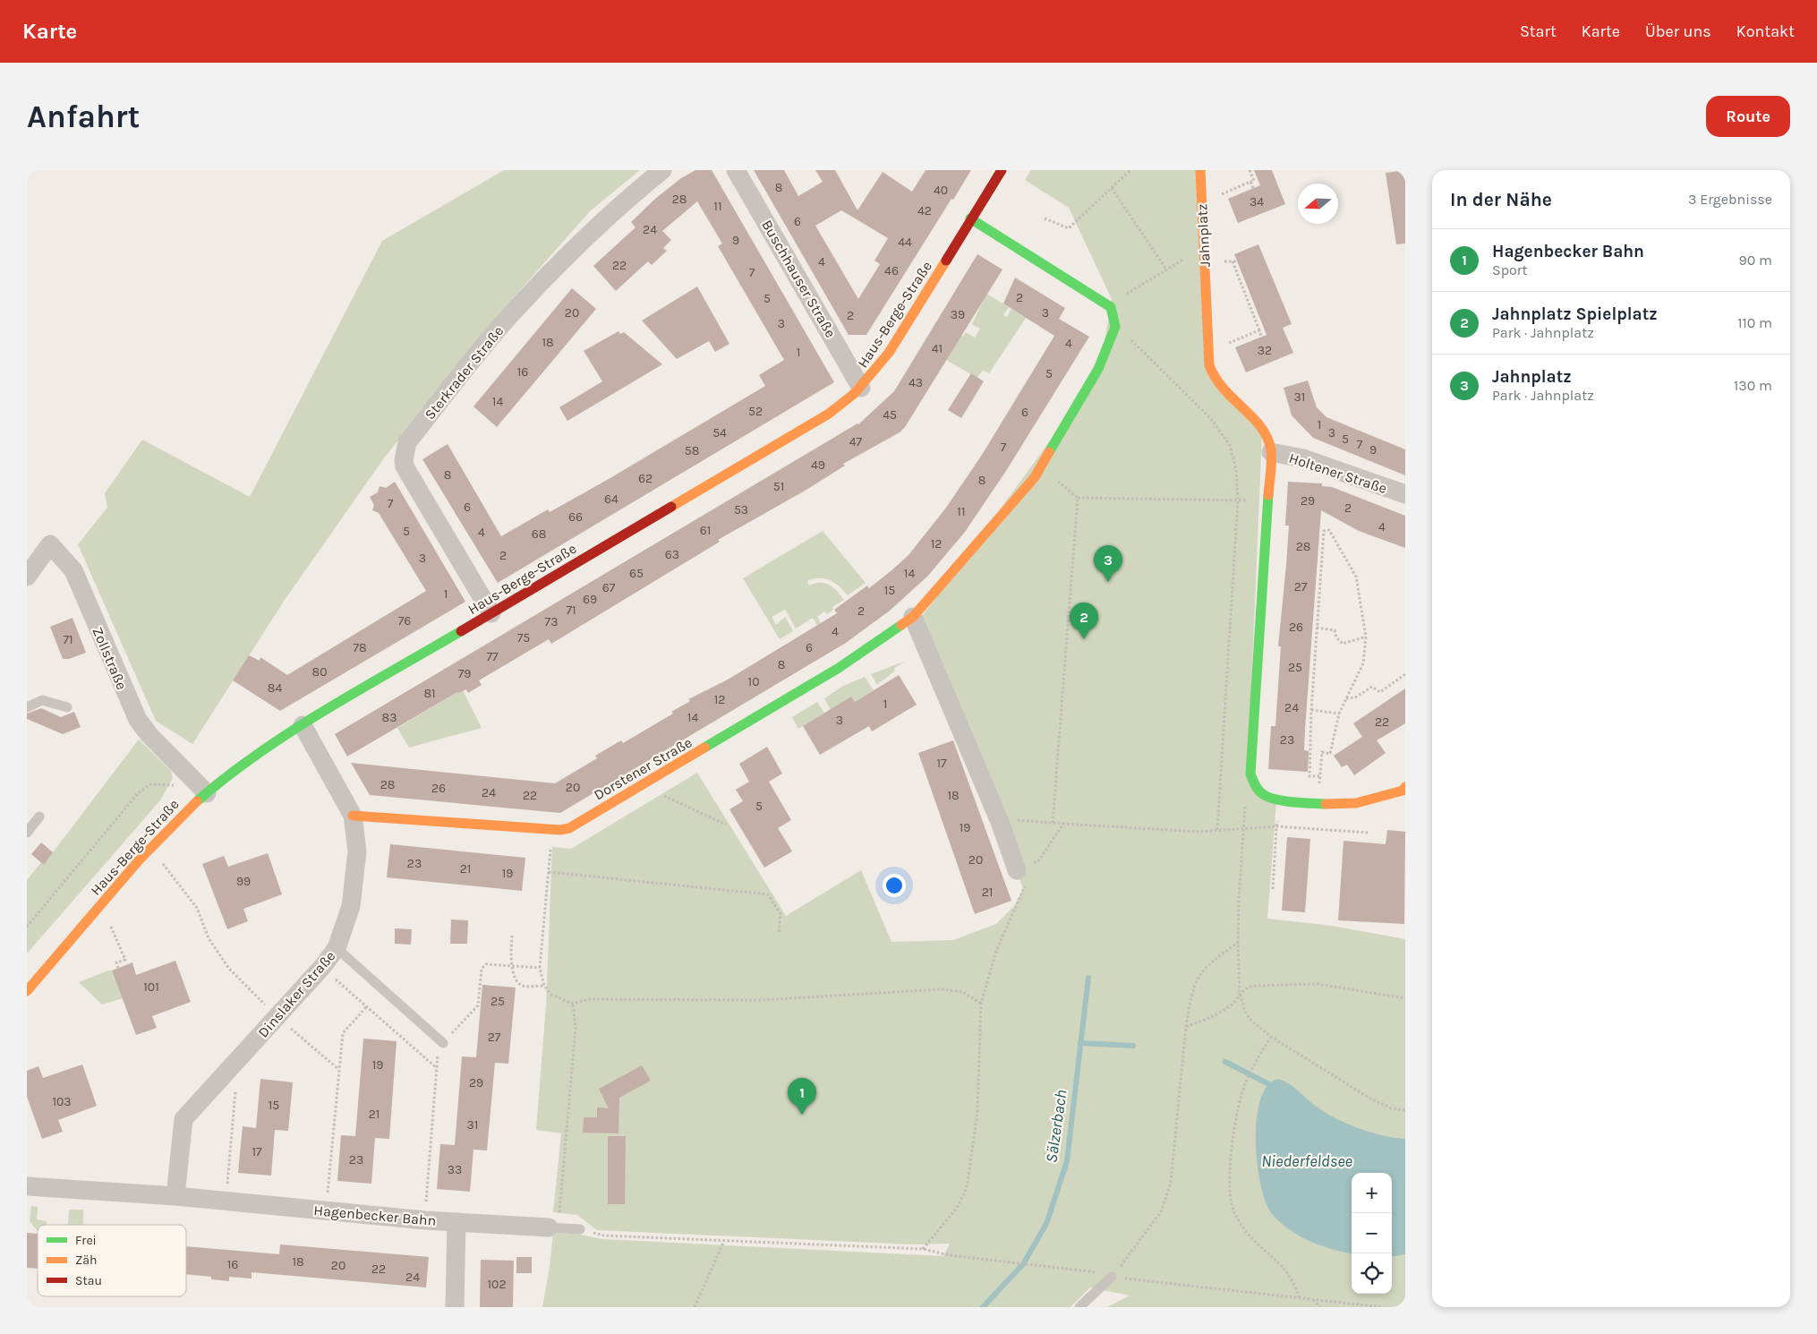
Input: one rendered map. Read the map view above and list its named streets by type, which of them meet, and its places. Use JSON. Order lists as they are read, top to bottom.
{
  "streets": {
    "street": [
      "Jahnplatz",
      "Buschhauser Straße",
      "Haus-Berge-Straße",
      "Sterkrader Straße",
      "Holtener Straße",
      "Zollstraße",
      "Dorstener Straße",
      "Dinslaker Straße",
      "Hagenbecker Bahn"
    ]
  },
  "crossings": [
    ["Jahnplatz", "Holtener Straße"],
    ["Buschhauser Straße", "Haus-Berge-Straße"],
    ["Haus-Berge-Straße", "Sterkrader Straße"],
    ["Haus-Berge-Straße", "Zollstraße"],
    ["Haus-Berge-Straße", "Dinslaker Straße"],
    ["Dorstener Straße", "Dinslaker Straße"],
    ["Dinslaker Straße", "Hagenbecker Bahn"]
  ],
  "water": ["Sälzerbach", "Niederfeldsee"],
  "house_numbers": [
    "8",
    "40",
    "28",
    "34",
    "11",
    "42",
    "6",
    "24",
    "9",
    "44",
    "4",
    "22",
    "46",
    "7",
    "2",
    "5",
    "20",
    "3",
    "39",
    "2",
    "3",
    "18",
    "4",
    "41",
    "32",
    "1",
    "16",
    "5",
    "43",
    "31",
    "14",
    "52",
    "6",
    "45",
    "1",
    "54",
    "3",
    "5",
    "47",
    "7",
    "7",
    "9",
    "58",
    "49",
    "8",
    "62",
    "8",
    "51",
    "64",
    "29",
    "7",
    "6",
    "2",
    "53",
    "11",
    "66",
    "4",
    "61",
    "5",
    "4",
    "68",
    "12",
    "28",
    "63",
    "2",
    "3",
    "65",
    "14",
    "27",
    "67",
    "15",
    "1",
    "69",
    "71",
    "2",
    "76",
    "73",
    "26",
    "4",
    "75",
    "71",
    "78",
    "6",
    "77",
    "8",
    "25",
    "80",
    "79",
    "10",
    "84",
    "81",
    "12",
    "1",
    "24",
    "83",
    "14",
    "3",
    "22",
    "23",
    "17",
    "28",
    "20",
    "26",
    "24",
    "22",
    "18",
    "5",
    "19",
    "20",
    "23",
    "21",
    "19",
    "99",
    "21",
    "101",
    "25",
    "27",
    "19",
    "29",
    "103",
    "15",
    "21",
    "31",
    "17",
    "23",
    "33",
    "18",
    "16",
    "20",
    "22",
    "24",
    "102"
  ],
  "legend": ["Frei", "Zäh", "Stau"],
  "north": "left",
  "page": {
    "header": "Karte",
    "nav": [
      "Start",
      "Karte",
      "Über uns",
      "Kontakt"
    ],
    "buttons": "Route",
    "title": "Anfahrt",
    "heading": ["In der Nähe", "3 Ergebnisse"],
    "list": [
      {
        "mark": "1",
        "name": "Hagenbecker Bahn",
        "note": "Sport",
        "value": "90 m"
      },
      {
        "mark": "2",
        "name": "Jahnplatz Spielplatz",
        "note": "Park · Jahnplatz",
        "value": "110 m"
      },
      {
        "mark": "3",
        "name": "Jahnplatz",
        "note": "Park · Jahnplatz",
        "value": "130 m"
      }
    ],
    "pins": ["3", "2", "1"],
    "map_buttons": ["+", "−"]
  }
}
